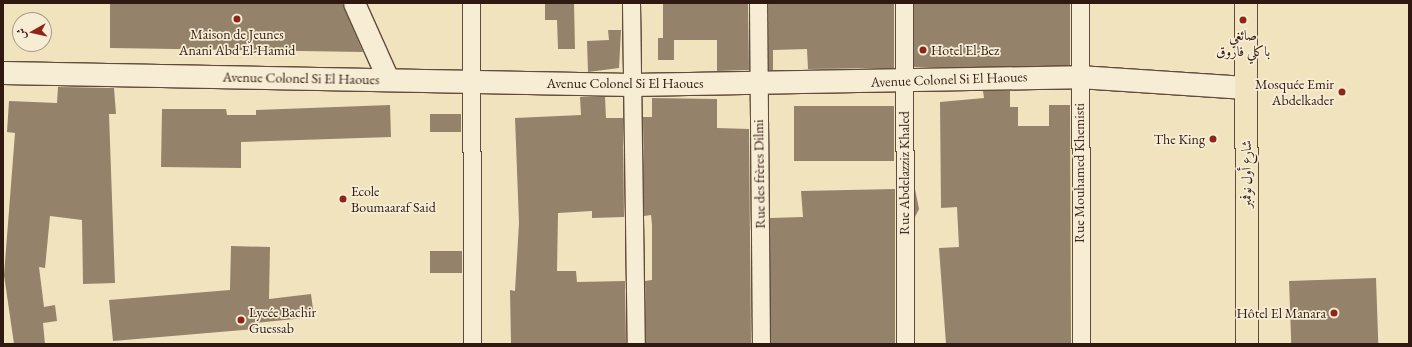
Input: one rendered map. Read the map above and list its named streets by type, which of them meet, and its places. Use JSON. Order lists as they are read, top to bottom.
{
  "streets": {
    "main road": ["Avenue Colonel Si El Haoues", "شارع أول نوفمبر"],
    "street": ["Rue Abdelazziz Khaled", "Rue Mouhamed Khemisti", "Rue des frères Dilmi"]
  },
  "crossings": [
    ["Avenue Colonel Si El Haoues", "Rue Abdelazziz Khaled"],
    ["Avenue Colonel Si El Haoues", "Rue Mouhamed Khemisti"],
    ["Avenue Colonel Si El Haoues", "Rue des frères Dilmi"],
    ["Avenue Colonel Si El Haoues", "شارع أول نوفمبر"]
  ],
  "places": [
    "Maison de Jeunes Anani Abd El-Hamid",
    "صائغي باكلي فاروق",
    "Hotel El-Bez",
    "Mosquée Emir Abdelkader",
    "The King",
    "Ecole Boumaaraf Said",
    "Hôtel El Manara",
    "Lycée Bachir Guessab"
  ],
  "north": "left"
}
